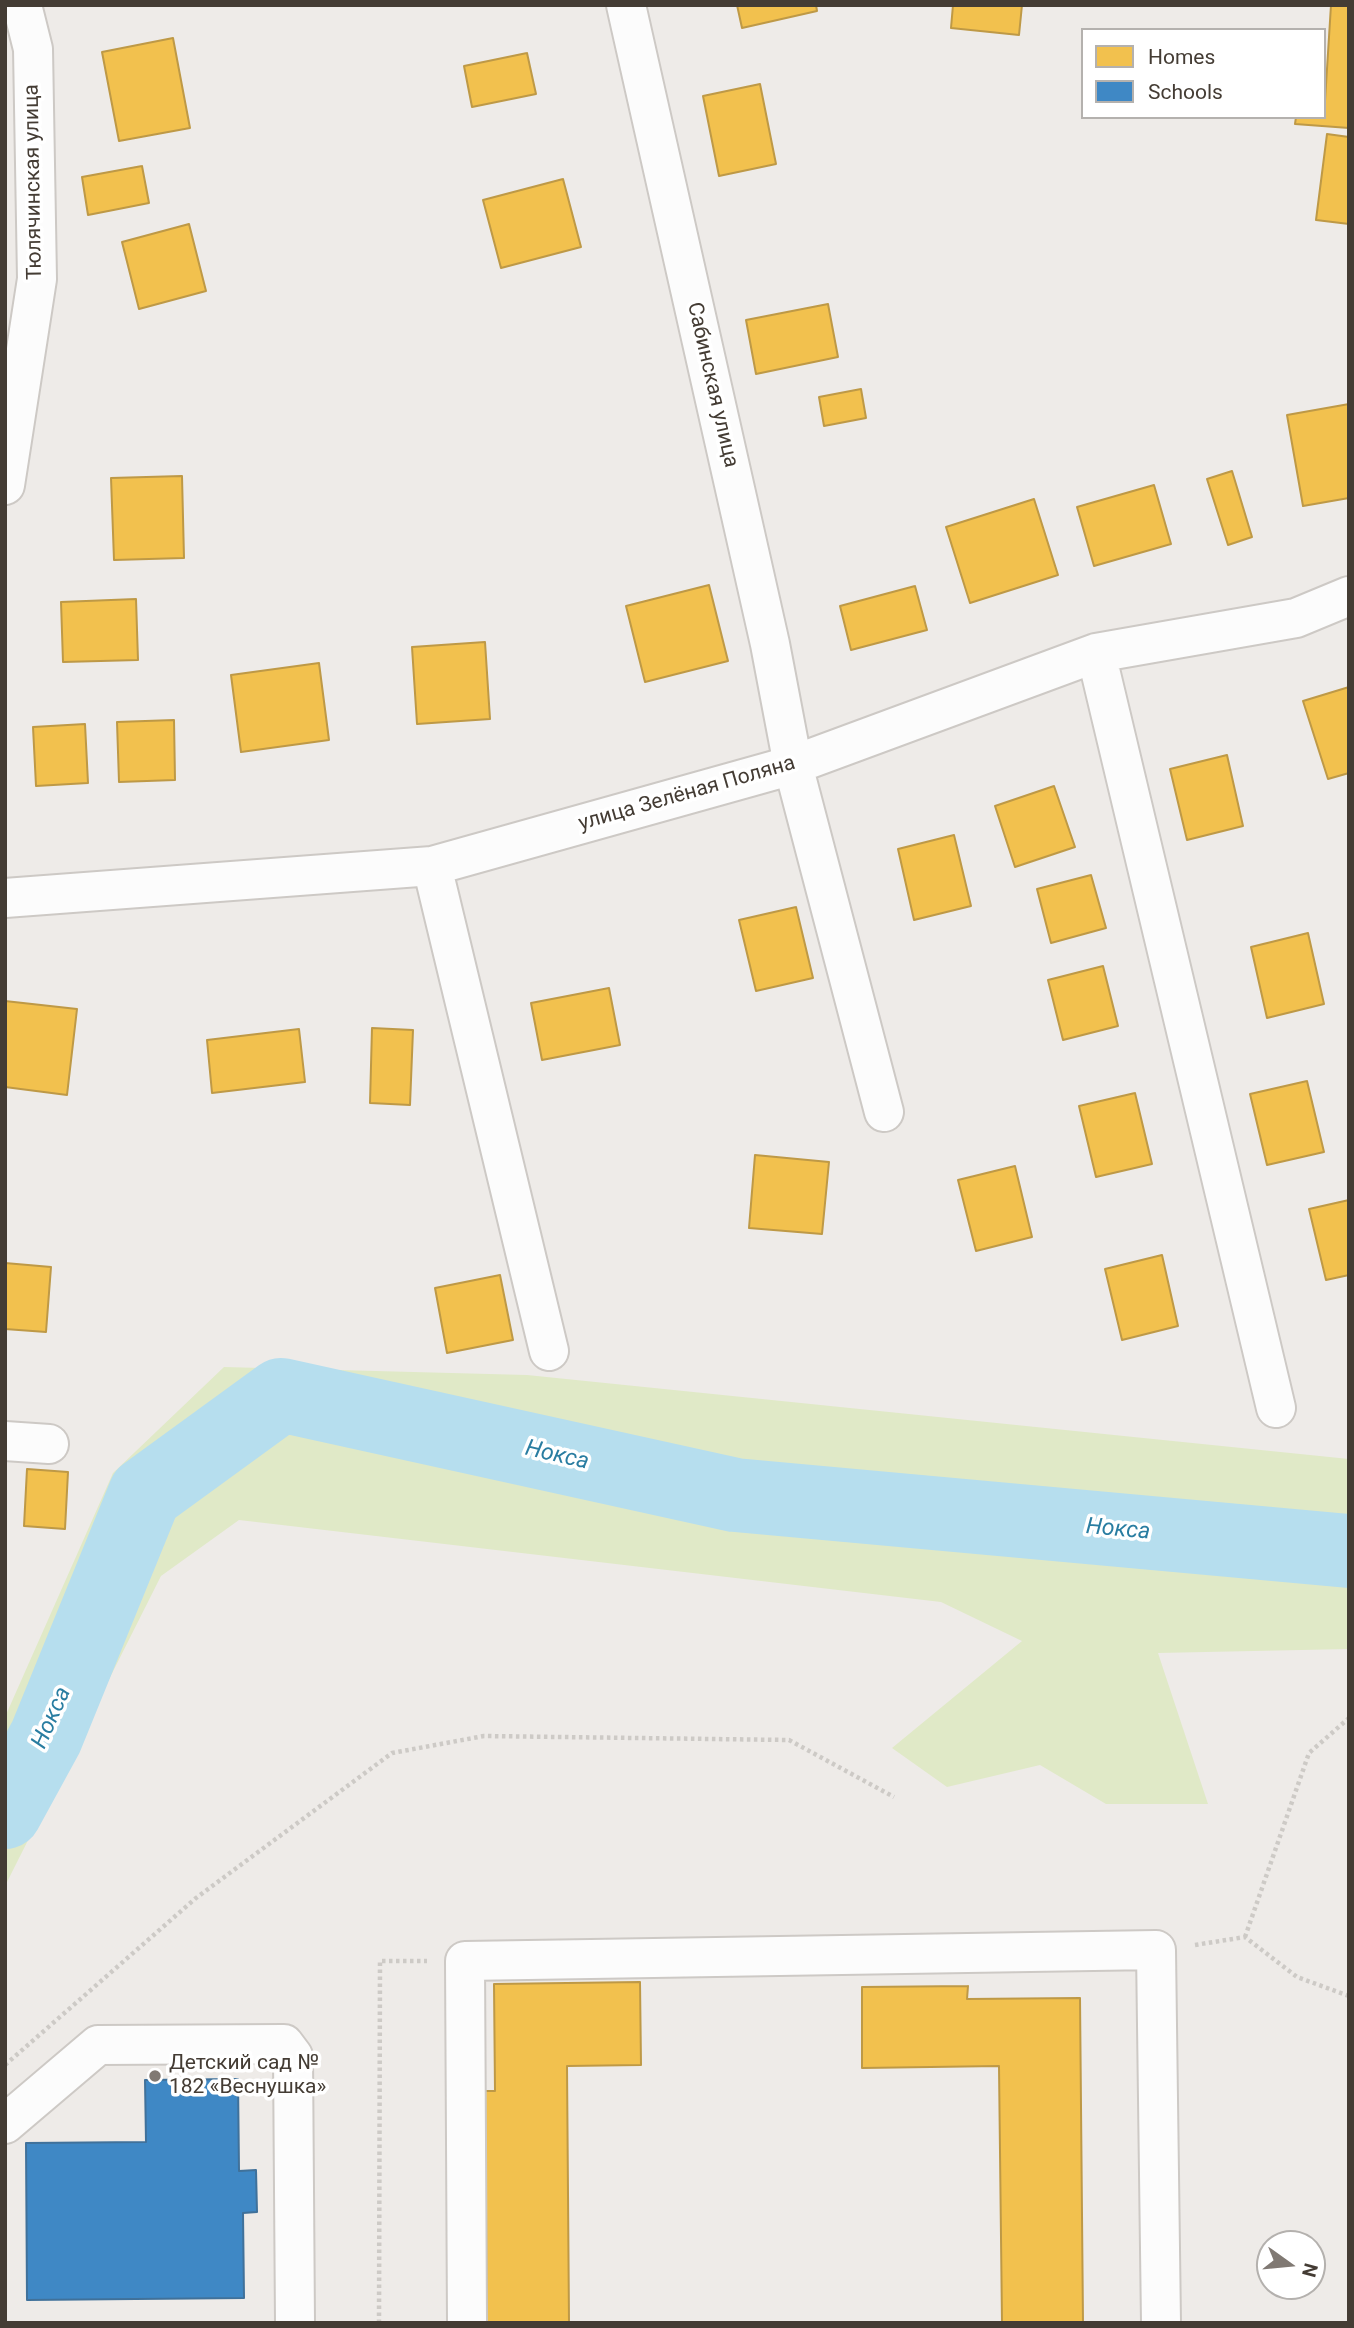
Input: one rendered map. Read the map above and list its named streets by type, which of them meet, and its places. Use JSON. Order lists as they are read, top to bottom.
{
  "streets": {
    "street": ["Тюлячинская улица", "Сабинская улица", "улица Зелёная Поляна"]
  },
  "crossings": [
    ["Сабинская улица", "улица Зелёная Поляна"]
  ],
  "water": ["Нокса"],
  "places": ["Детский сад № 182 «Веснушка»"],
  "legend": ["Homes", "Schools"],
  "north": "right"
}
